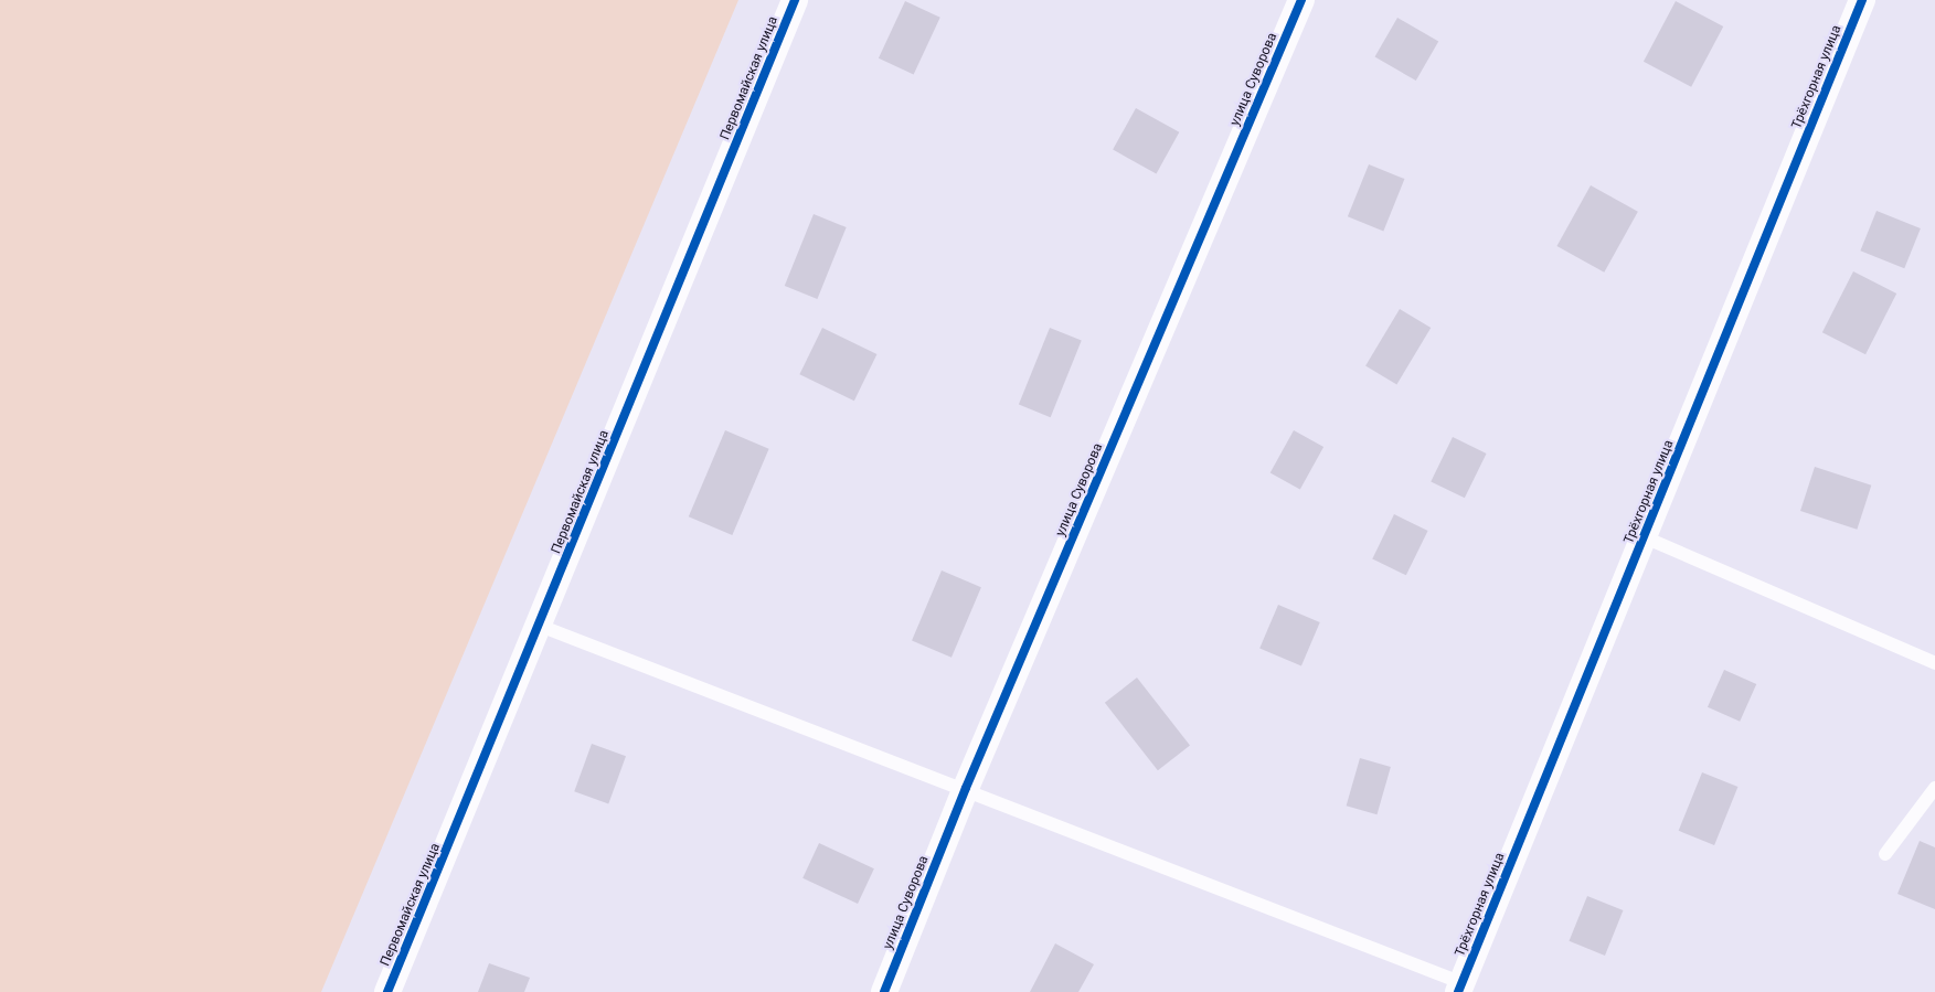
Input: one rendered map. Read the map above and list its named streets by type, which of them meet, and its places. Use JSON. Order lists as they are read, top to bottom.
{
  "streets": {
    "street": ["Трёхгорная улица", "Первомайская улица", "улица Суворова"]
  }
}
